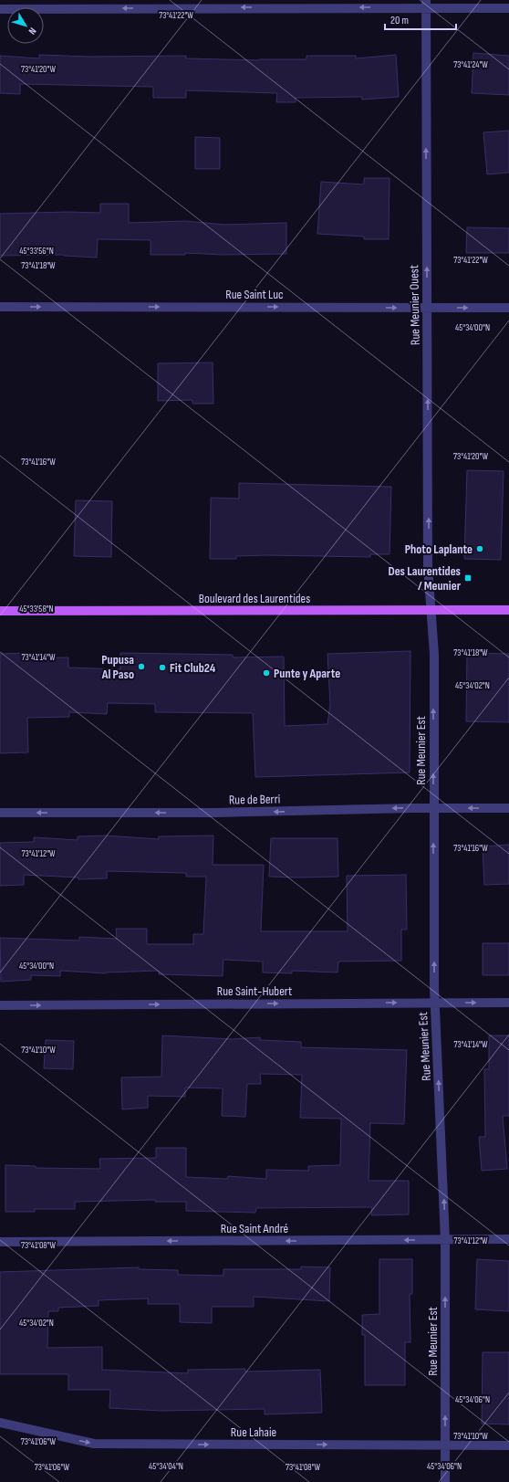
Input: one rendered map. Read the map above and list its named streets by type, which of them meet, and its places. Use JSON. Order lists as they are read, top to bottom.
{
  "streets": {
    "main road": ["Boulevard des Laurentides"],
    "street": [
      "Rue Saint Luc",
      "Rue Meunier Ouest",
      "Rue Meunier Est",
      "Rue de Berri",
      "Rue Saint-Hubert",
      "Rue Saint André",
      "Rue Lahaie"
    ]
  },
  "crossings": [
    ["Rue Saint Luc", "Rue Meunier Ouest"],
    ["Rue Meunier Ouest", "Boulevard des Laurentides"],
    ["Rue Meunier Ouest", "Rue Meunier Est"],
    ["Boulevard des Laurentides", "Rue Meunier Est"],
    ["Rue Meunier Est", "Rue de Berri"],
    ["Rue Meunier Est", "Rue Saint-Hubert"],
    ["Rue Meunier Est", "Rue Saint André"],
    ["Rue Meunier Est", "Rue Lahaie"]
  ],
  "one_way": [
    "Rue Saint Luc",
    "Rue Meunier Ouest",
    "Rue Meunier Est",
    "Rue de Berri",
    "Rue Saint-Hubert",
    "Rue Saint André",
    "Rue Lahaie"
  ],
  "places": {
    "other": [
      "Photo Laplante",
      "Pupusa Al Paso",
      "Fit Club24",
      "Punte y Aparte"
    ],
    "transit": ["Des Laurentides / Meunier"]
  },
  "scale_bar": "20 m",
  "north": "bottom right",
  "coordinates": [
    "73°41'22\"W",
    "73°41'24\"W",
    "73°41'20\"W",
    "45°33'56\"N",
    "73°41'18\"W",
    "45°34'00\"N",
    "73°41'16\"W",
    "45°33'58\"N",
    "73°41'14\"W",
    "45°34'02\"N",
    "73°41'12\"W",
    "73°41'10\"W",
    "73°41'08\"W",
    "45°34'06\"N",
    "73°41'06\"W",
    "45°34'04\"N"
  ]
}
